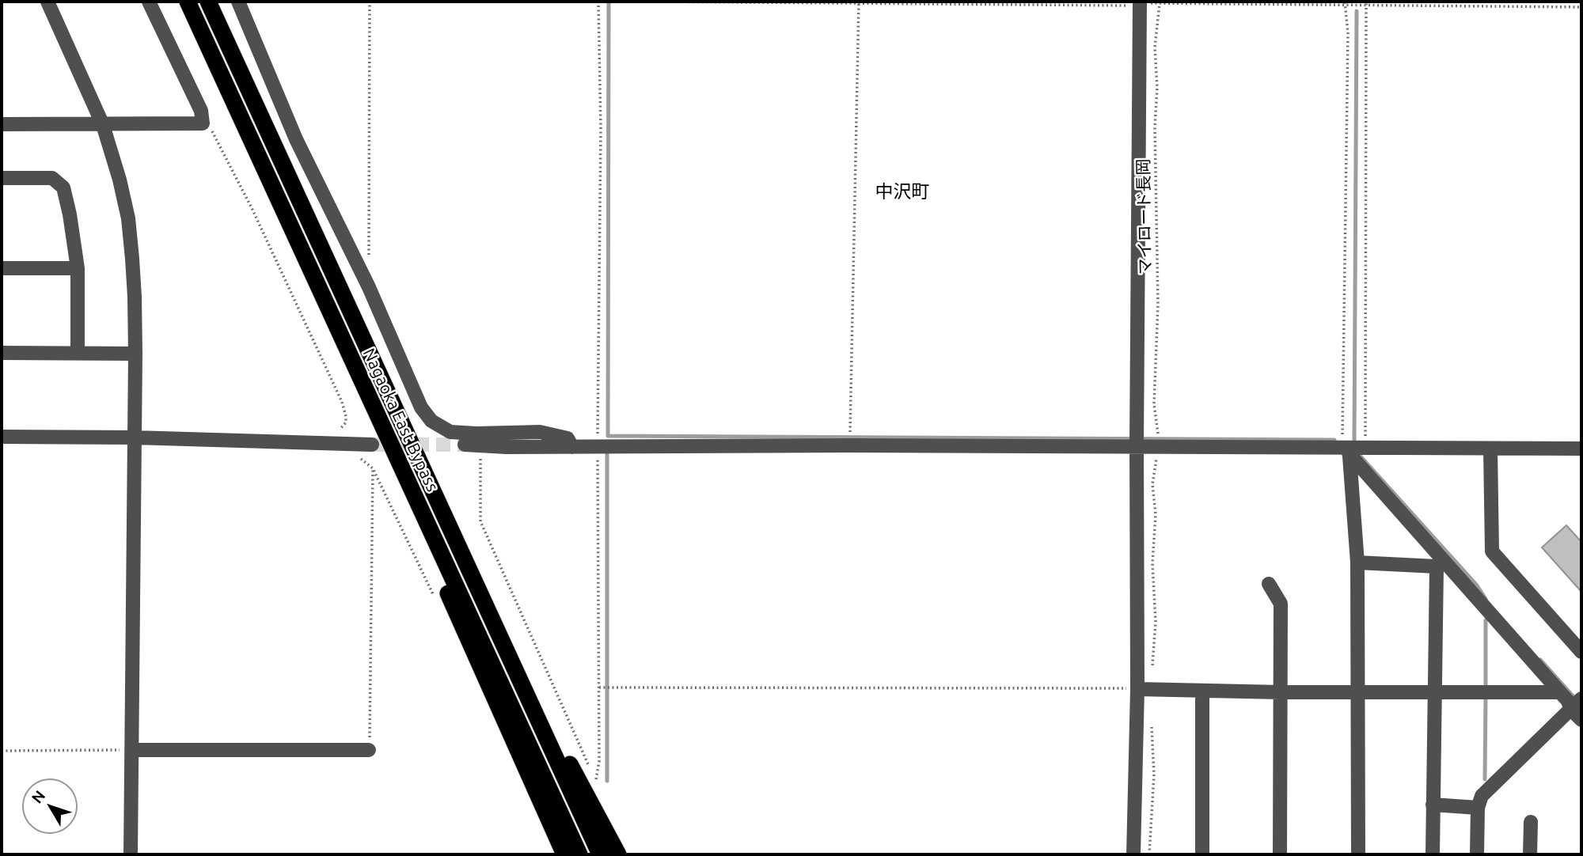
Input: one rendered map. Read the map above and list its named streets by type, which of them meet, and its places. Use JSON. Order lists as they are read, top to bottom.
{
  "streets": {
    "highway": ["Nagaoka East Bypass"],
    "path": ["マイロード長岡"]
  },
  "districts": ["中沢町"],
  "north": "top left"
}
